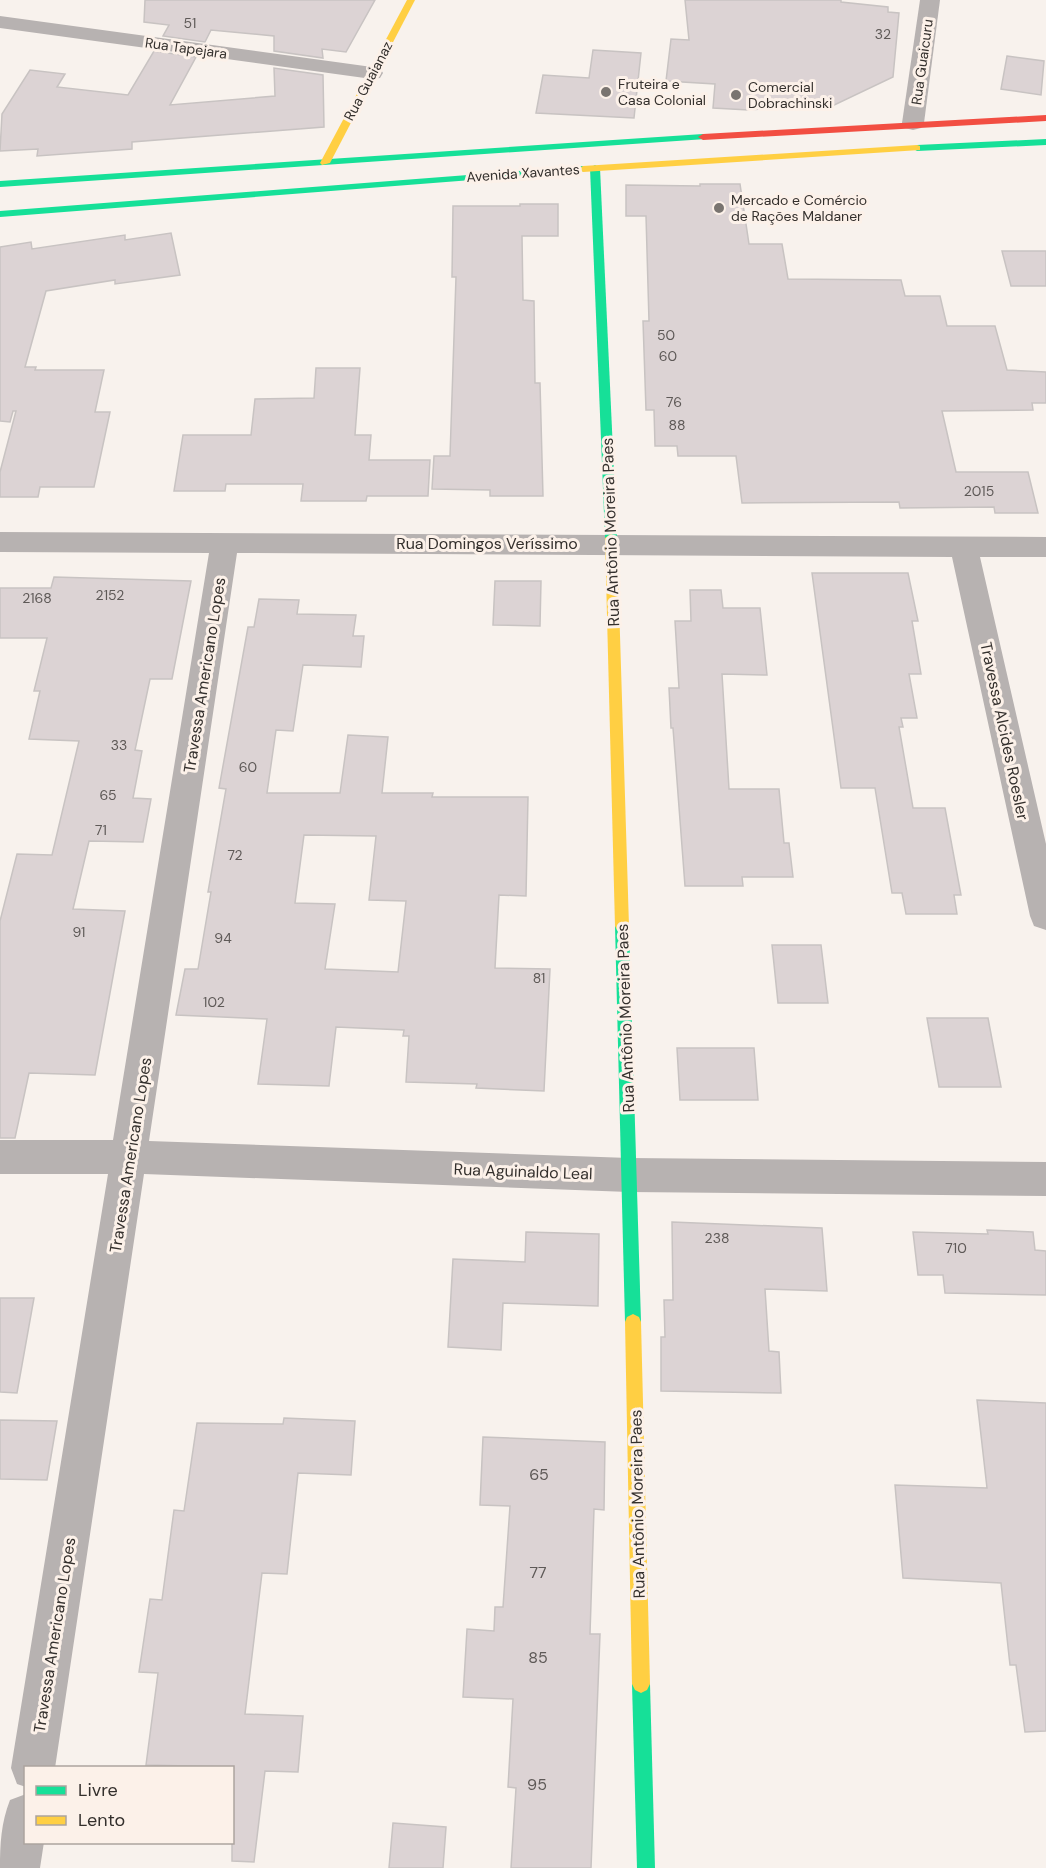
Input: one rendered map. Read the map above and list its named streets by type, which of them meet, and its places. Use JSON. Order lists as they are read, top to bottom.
{
  "streets": {
    "main road": ["Rua Guaianaz", "Avenida Xavantes", "Rua Antônio Moreira Paes"],
    "street": [
      "Rua Tapejara",
      "Rua Guaicuru",
      "Rua Domingos Veríssimo",
      "Travessa Americano Lopes",
      "Travessa Alcides Roesler",
      "Rua Aguinaldo Leal"
    ]
  },
  "crossings": [
    ["Rua Tapejara", "Rua Guaianaz"],
    ["Rua Guaicuru", "Avenida Xavantes"],
    ["Rua Guaianaz", "Avenida Xavantes"],
    ["Avenida Xavantes", "Rua Antônio Moreira Paes"],
    ["Rua Antônio Moreira Paes", "Rua Domingos Veríssimo"],
    ["Rua Antônio Moreira Paes", "Rua Aguinaldo Leal"],
    ["Rua Domingos Veríssimo", "Travessa Americano Lopes"],
    ["Rua Domingos Veríssimo", "Travessa Alcides Roesler"],
    ["Travessa Americano Lopes", "Rua Aguinaldo Leal"]
  ],
  "places": ["Fruteira e Casa Colonial", "Comercial Dobrachinski", "Mercado e Comércio de Rações Maldaner"],
  "house_numbers": [
    "51",
    "32",
    "50",
    "60",
    "76",
    "88",
    "2015",
    "2152",
    "2168",
    "33",
    "60",
    "65",
    "71",
    "72",
    "91",
    "94",
    "81",
    "102",
    "238",
    "710",
    "65",
    "77",
    "85",
    "95"
  ],
  "legend": ["Livre", "Lento"]
}
